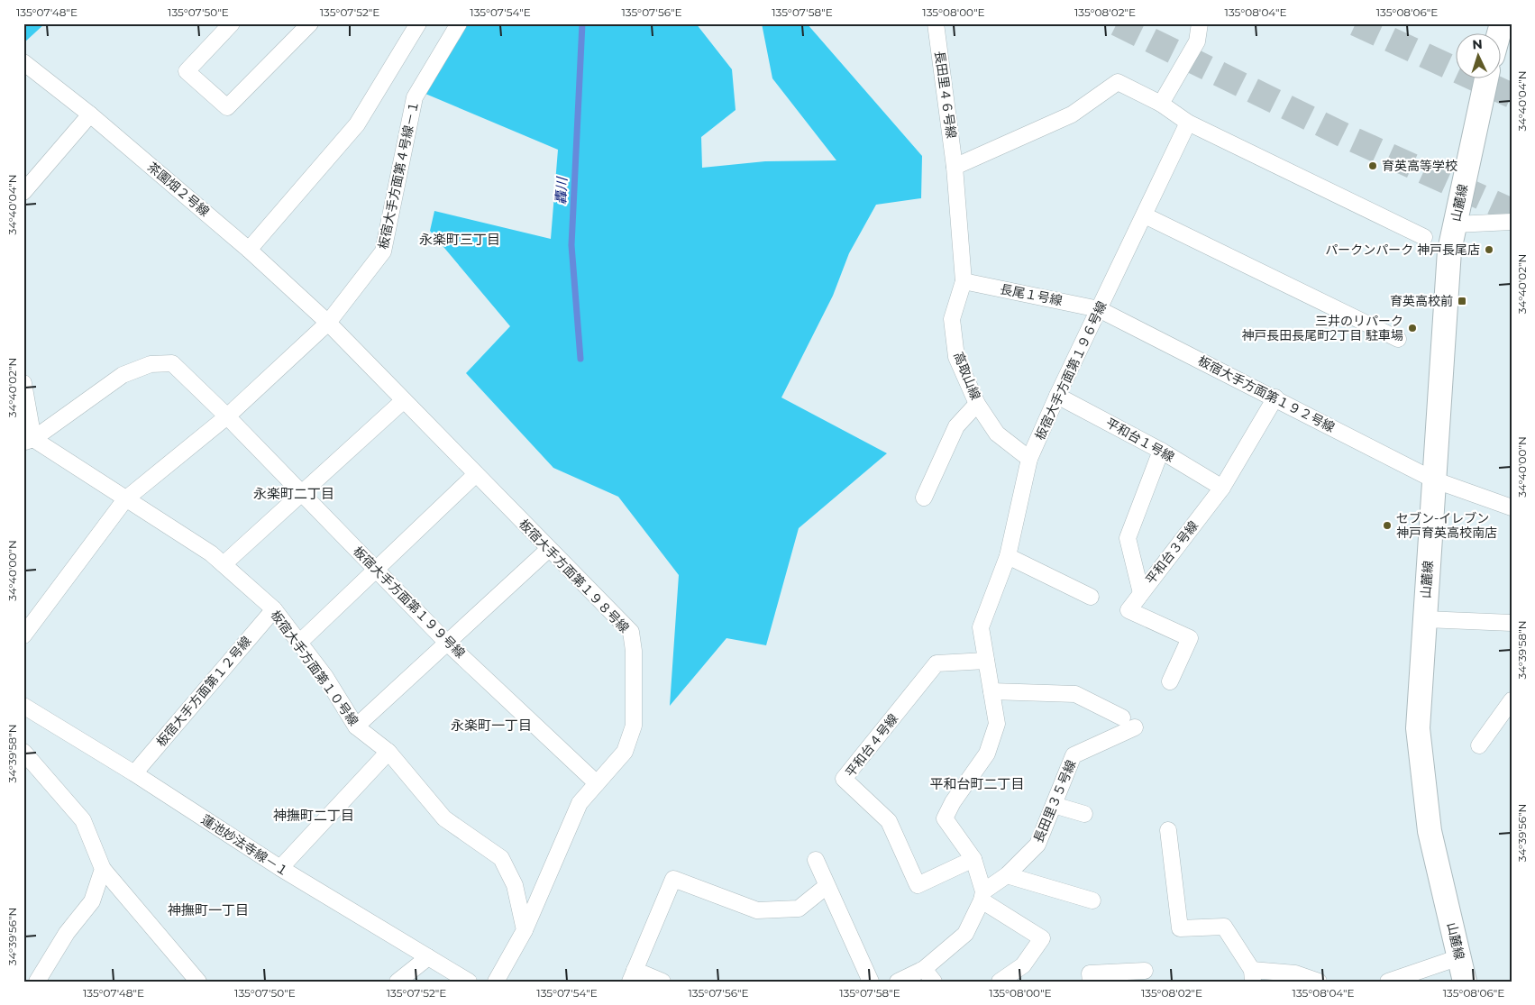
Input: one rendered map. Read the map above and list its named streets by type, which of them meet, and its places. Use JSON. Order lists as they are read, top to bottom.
{
  "streets": {
    "main road": ["山麓線"],
    "street": [
      "長田里４６号線",
      "板宿大手方面第４号線－１",
      "茶園畑２号線",
      "長尾１号線",
      "板宿大手方面第１９６号線",
      "高取山線",
      "板宿大手方面第１９２号線",
      "平和台１号線",
      "平和台３号線",
      "板宿大手方面第１９８号線",
      "板宿大手方面第１９９号線",
      "板宿大手方面第１０号線",
      "板宿大手方面第１２号線",
      "平和台４号線",
      "長田里３５号線",
      "蓮池妙法寺線－１"
    ]
  },
  "crossings": [
    ["長田里４６号線", "高取山線"],
    ["板宿大手方面第４号線－１", "茶園畑２号線"],
    ["板宿大手方面第４号線－１", "板宿大手方面第１９８号線"],
    ["板宿大手方面第４号線－１", "板宿大手方面第１９９号線"],
    ["板宿大手方面第４号線－１", "板宿大手方面第１０号線"],
    ["茶園畑２号線", "板宿大手方面第１９８号線"],
    ["山麓線", "板宿大手方面第１９２号線"],
    ["長尾１号線", "板宿大手方面第１９６号線"],
    ["長尾１号線", "高取山線"],
    ["長尾１号線", "板宿大手方面第１９２号線"],
    ["板宿大手方面第１９６号線", "高取山線"],
    ["板宿大手方面第１９６号線", "板宿大手方面第１９２号線"],
    ["板宿大手方面第１９６号線", "平和台１号線"],
    ["板宿大手方面第１９６号線", "平和台４号線"],
    ["板宿大手方面第１９２号線", "平和台３号線"],
    ["平和台１号線", "平和台３号線"],
    ["板宿大手方面第１９８号線", "板宿大手方面第１９９号線"],
    ["板宿大手方面第１９８号線", "板宿大手方面第１０号線"],
    ["板宿大手方面第１０号線", "板宿大手方面第１２号線"],
    ["板宿大手方面第１２号線", "蓮池妙法寺線－１"]
  ],
  "districts": [
    "永楽町三丁目",
    "永楽町二丁目",
    "永楽町一丁目",
    "平和台町二丁目",
    "神撫町二丁目",
    "神撫町一丁目"
  ],
  "water": ["轟川"],
  "places": {
    "other": [
      "育英高等学校",
      "パークンパーク 神戸長尾店",
      "三井のリパーク 神戸長田長尾町2丁目 駐車場",
      "セブン-イレブン 神戸育英高校南店"
    ],
    "transit": ["育英高校前"]
  },
  "north": "top",
  "coordinates": [
    "135°07'48\"E",
    "135°07'50\"E",
    "135°07'52\"E",
    "135°07'54\"E",
    "135°07'56\"E",
    "135°07'58\"E",
    "135°08'00\"E",
    "135°08'02\"E",
    "135°08'04\"E",
    "135°08'06\"E",
    "34°40'04\"N",
    "34°40'02\"N",
    "34°40'00\"N",
    "34°39'58\"N",
    "34°39'56\"N"
  ]
}
